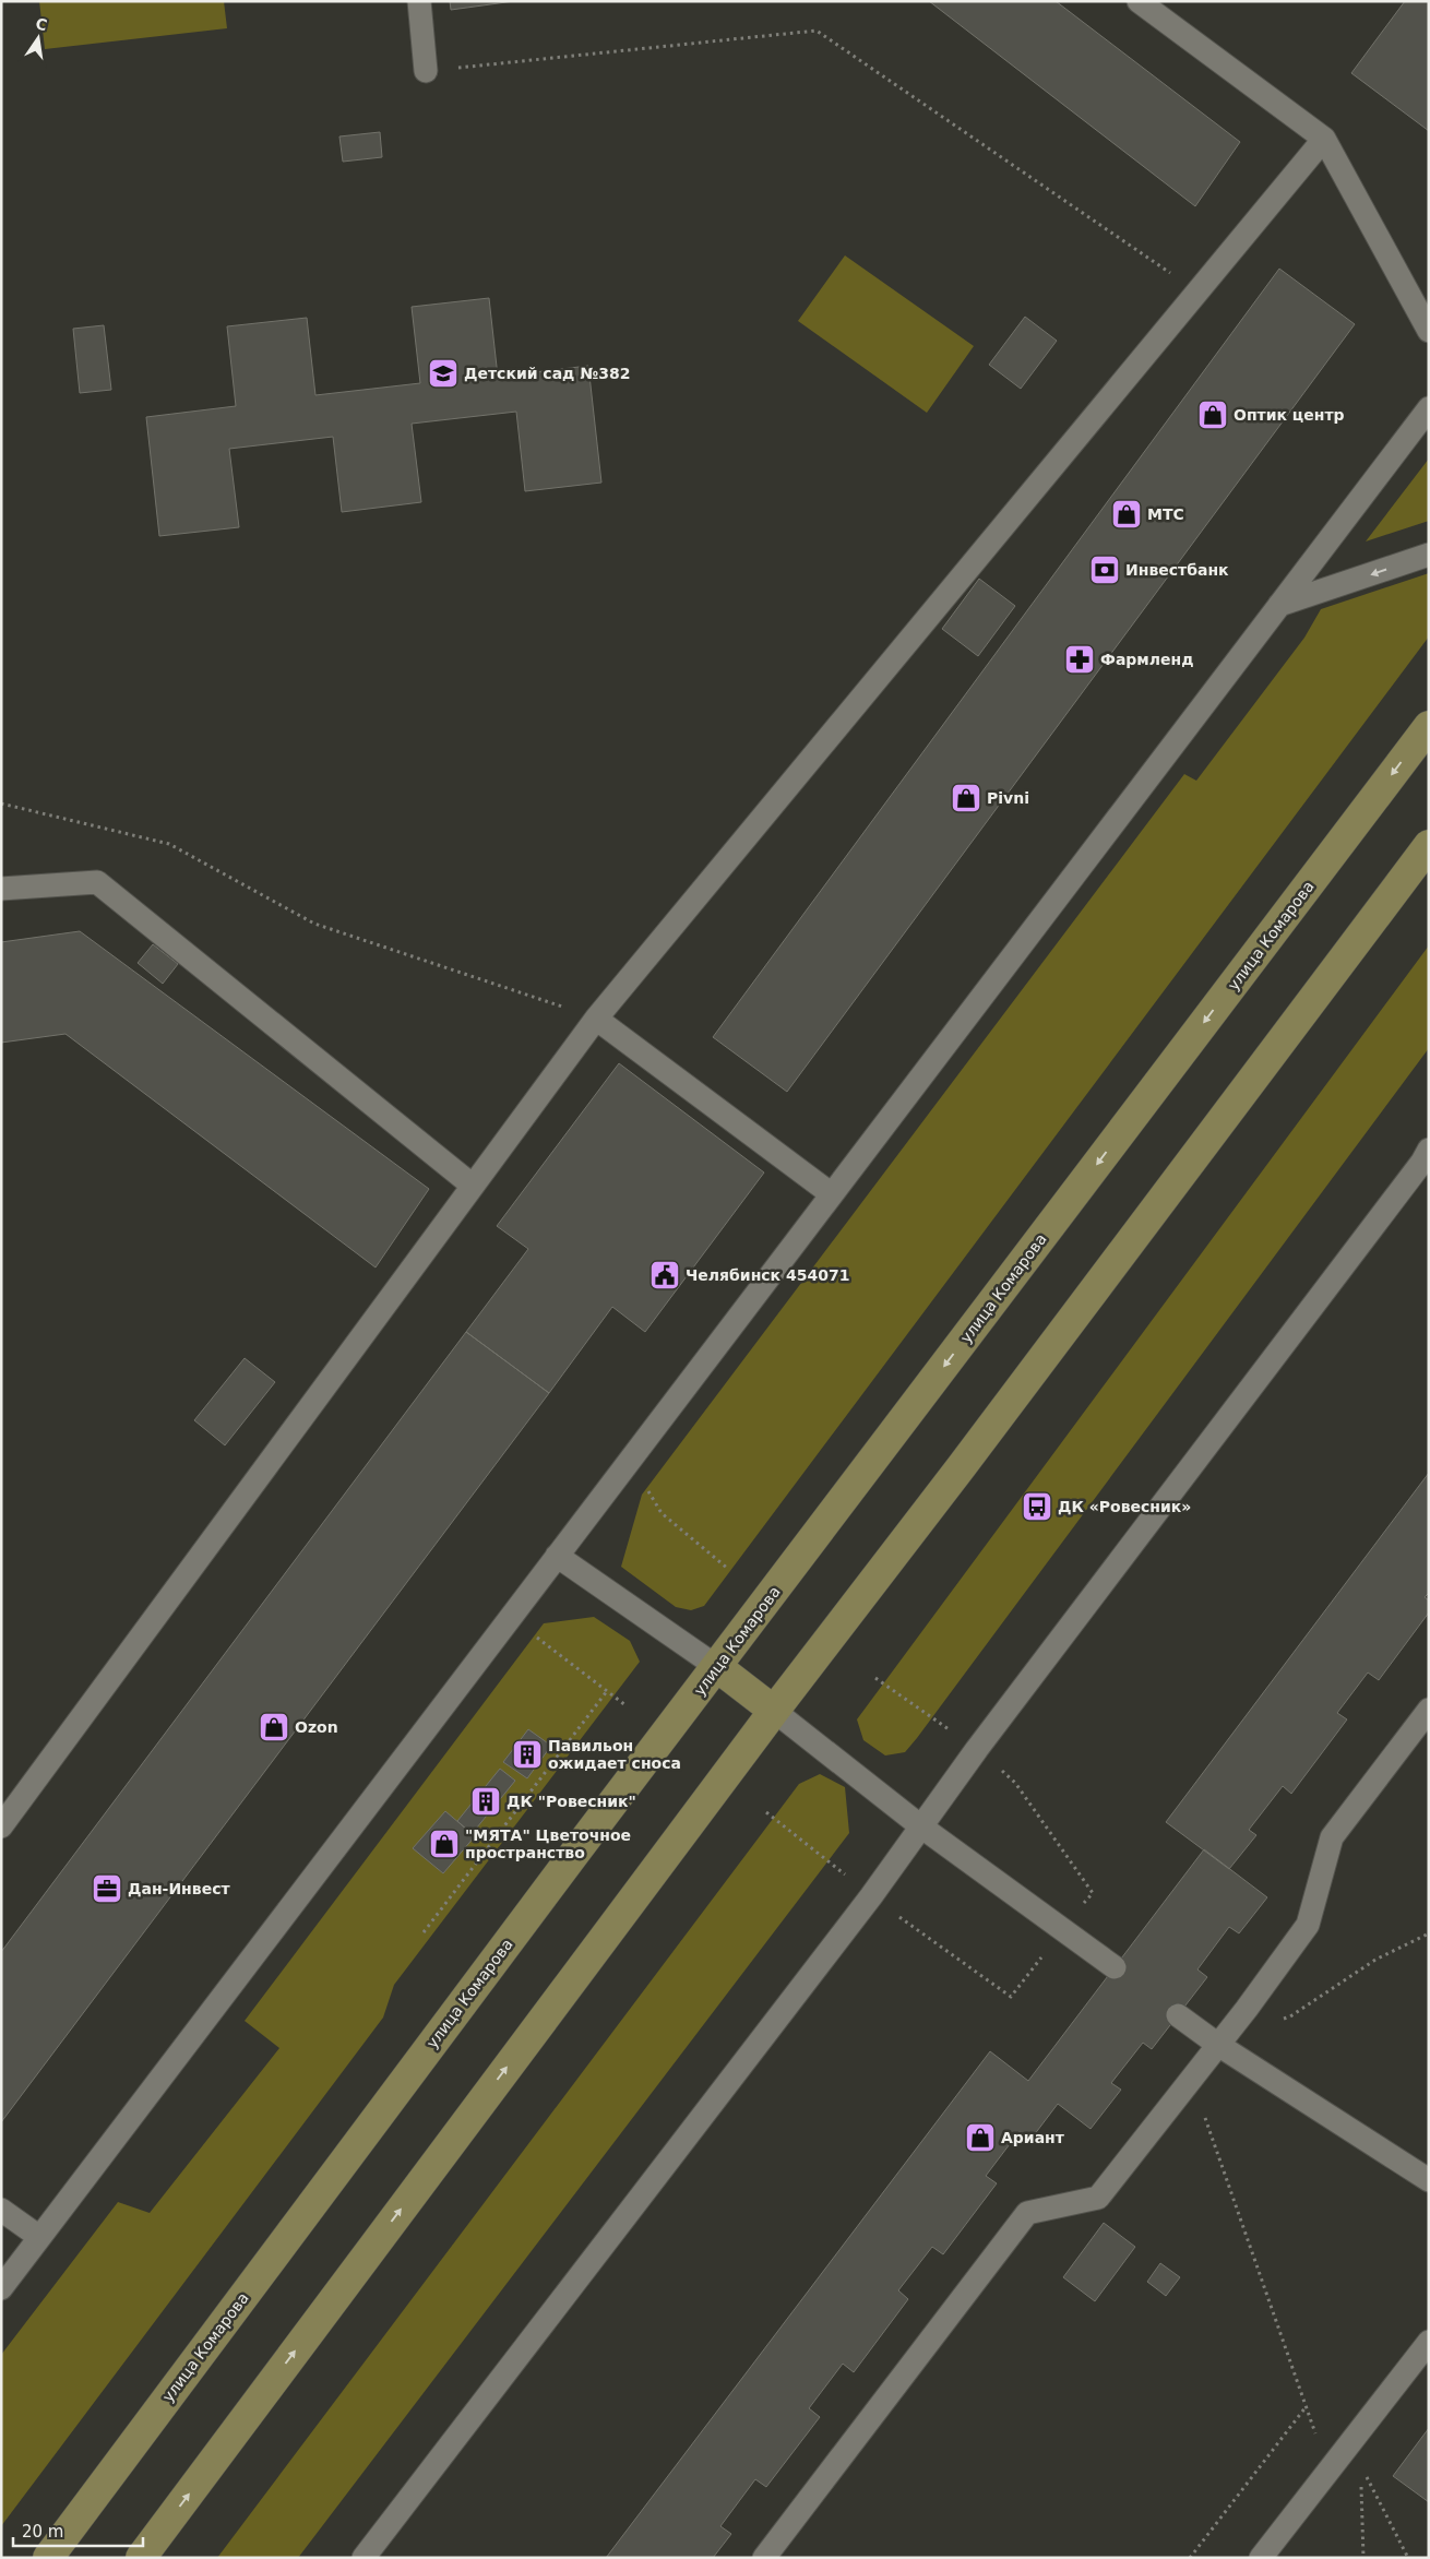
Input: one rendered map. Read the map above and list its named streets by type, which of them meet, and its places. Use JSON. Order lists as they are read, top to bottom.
{
  "streets": {
    "main road": ["улица Комарова"]
  },
  "places": {
    "school or university": ["Детский сад №382"],
    "shop": [
      "Оптик центр",
      "МТС",
      "Pivni",
      "Ozon",
      "\"МЯТА\" Цветочное пространство",
      "Ариант"
    ],
    "bank": ["Инвестбанк"],
    "pharmacy": ["Фармленд"],
    "public building": ["Челябинск 454071"],
    "bus stop": ["ДК «Ровесник»"],
    "building": ["Павильон ожидает сноса", "ДК \"Ровесник\""],
    "office": ["Дан-Инвест"]
  },
  "scale_bar": "20 m",
  "north": "top"
}
